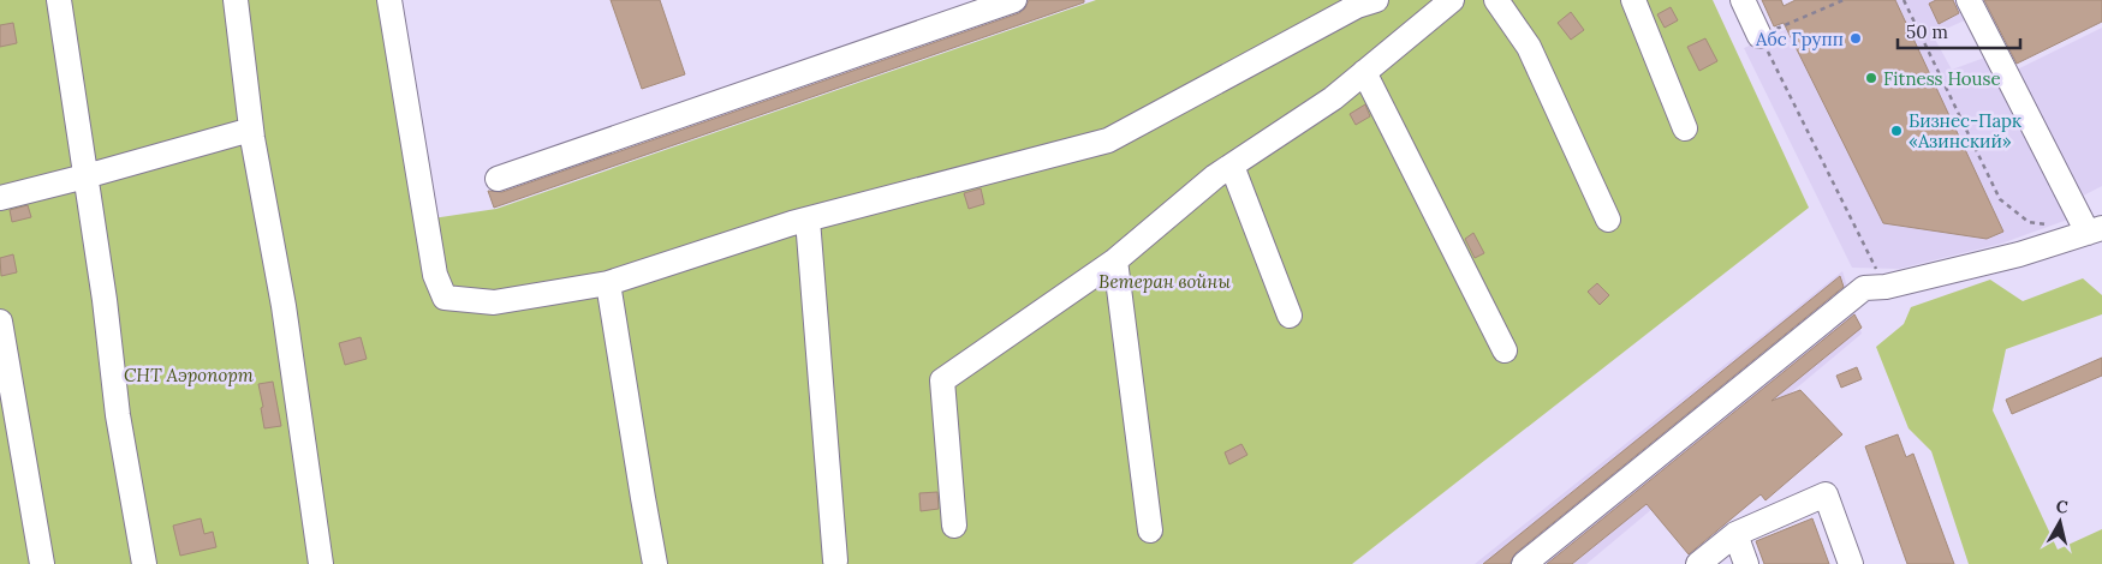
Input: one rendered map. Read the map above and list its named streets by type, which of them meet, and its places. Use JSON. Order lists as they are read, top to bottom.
{
  "parks": ["Ветеран войны", "СНТ Аэропорт"],
  "places": ["Абс Групп", "Fitness House", "Бизнес-Парк «Азинский»"],
  "scale_bar": "50 m",
  "north": "top"
}
